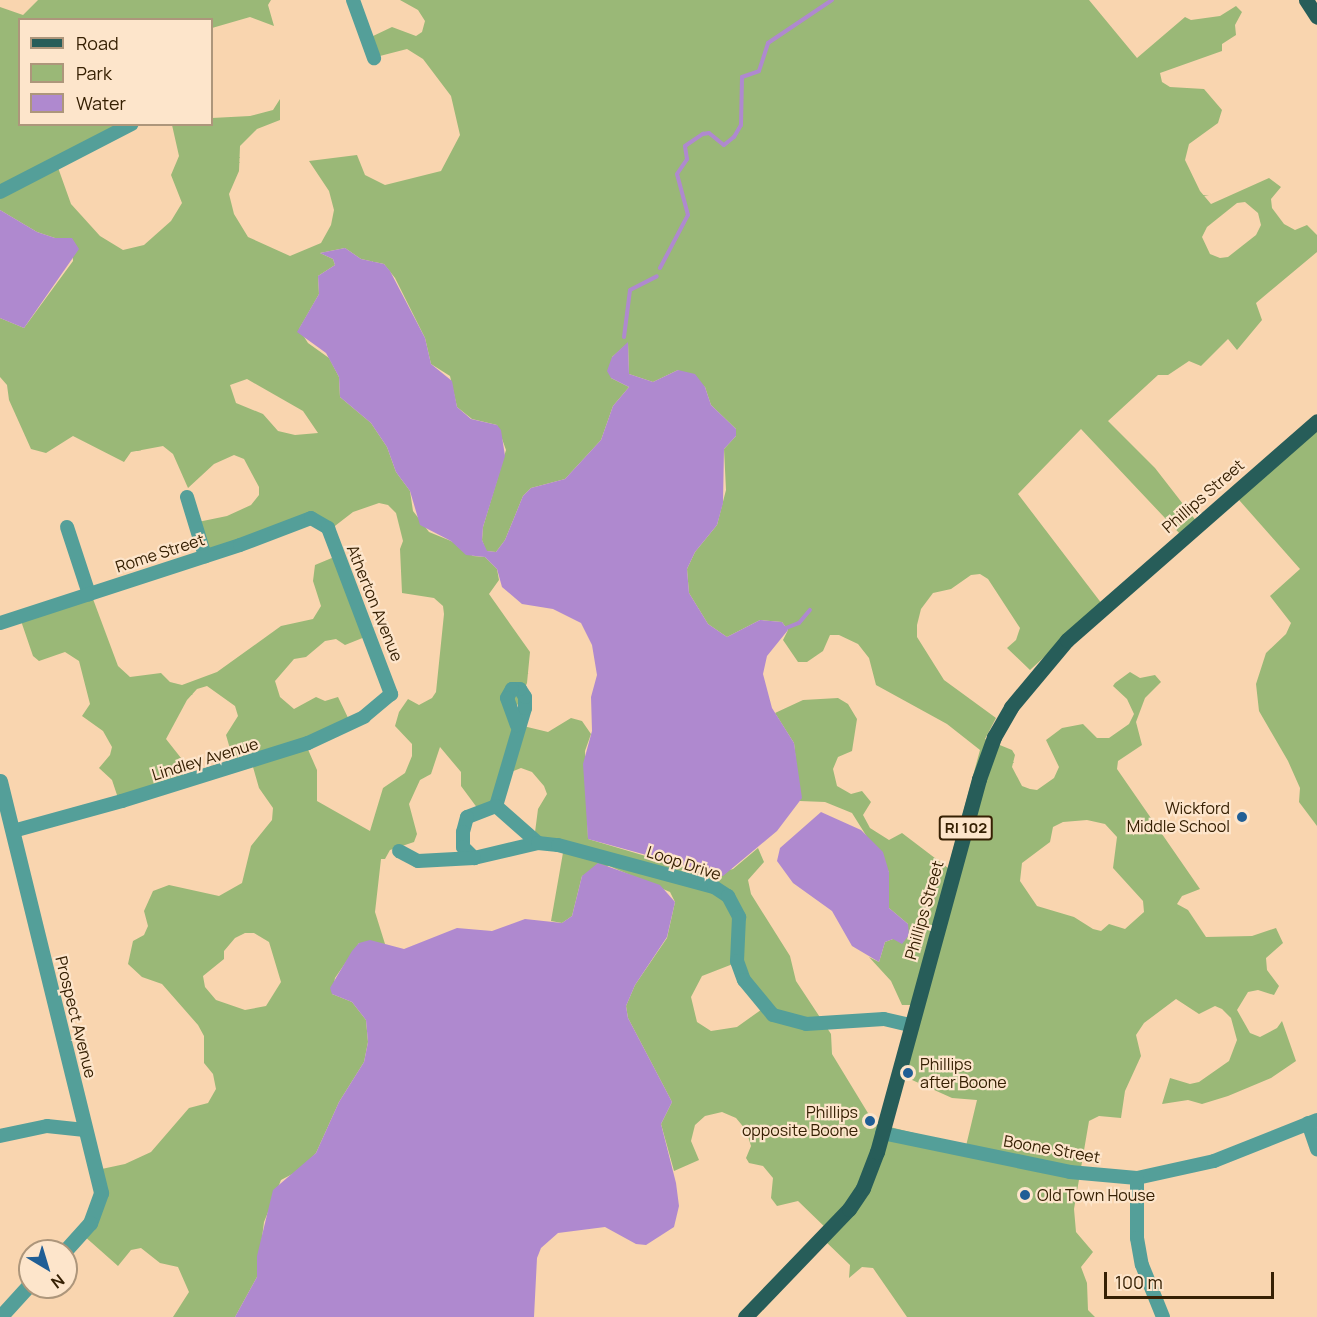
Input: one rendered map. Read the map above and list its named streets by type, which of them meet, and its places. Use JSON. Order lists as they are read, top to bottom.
{
  "streets": {
    "main road": ["Phillips Street", "RI 102"],
    "street": [
      "Rome Street",
      "Atherton Avenue",
      "Lindley Avenue",
      "Loop Drive",
      "Prospect Avenue",
      "Boone Street"
    ]
  },
  "crossings": [
    ["Phillips Street", "Loop Drive"],
    ["Phillips Street", "Boone Street"],
    ["Rome Street", "Atherton Avenue"],
    ["Atherton Avenue", "Lindley Avenue"],
    ["Lindley Avenue", "Prospect Avenue"]
  ],
  "places": [
    "Wickford Middle School",
    "Phillips after Boone",
    "Phillips opposite Boone",
    "Old Town House"
  ],
  "legend": ["Road", "Park", "Water"],
  "scale_bar": "100 m",
  "north": "bottom right"
}
